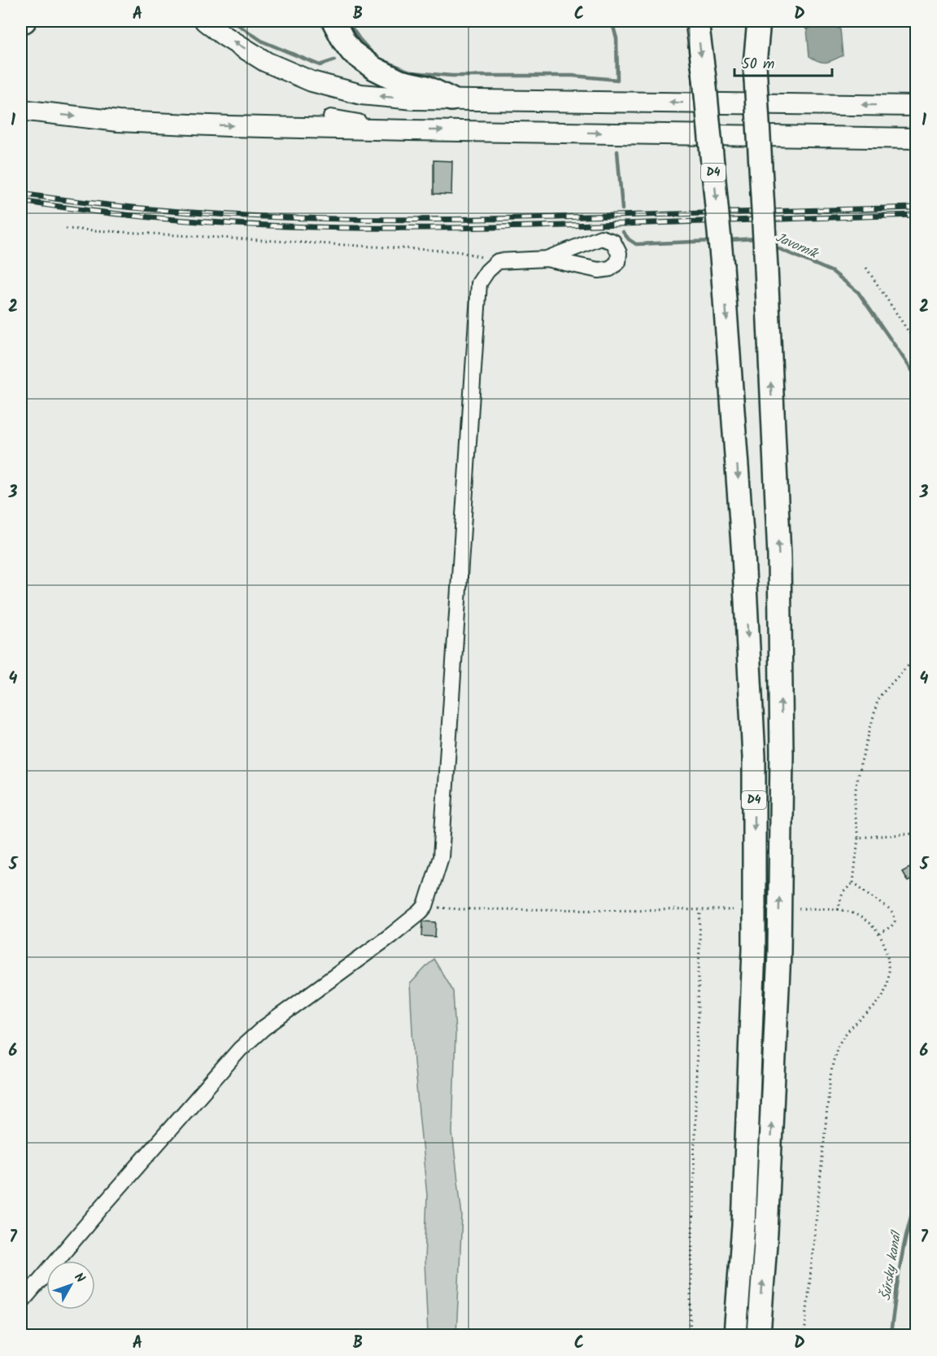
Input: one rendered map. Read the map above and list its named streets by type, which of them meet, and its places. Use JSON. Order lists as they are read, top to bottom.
{
  "streets": {
    "highway": ["D4"]
  },
  "water": ["Javorník", "Šúrsky kanál"],
  "scale_bar": "50 m",
  "north": "top right",
  "grid": {
    "columns": [
      "A",
      "B",
      "C",
      "D"
    ],
    "rows": [
      "1",
      "2",
      "3",
      "4",
      "5",
      "6",
      "7"
    ]
  }
}
